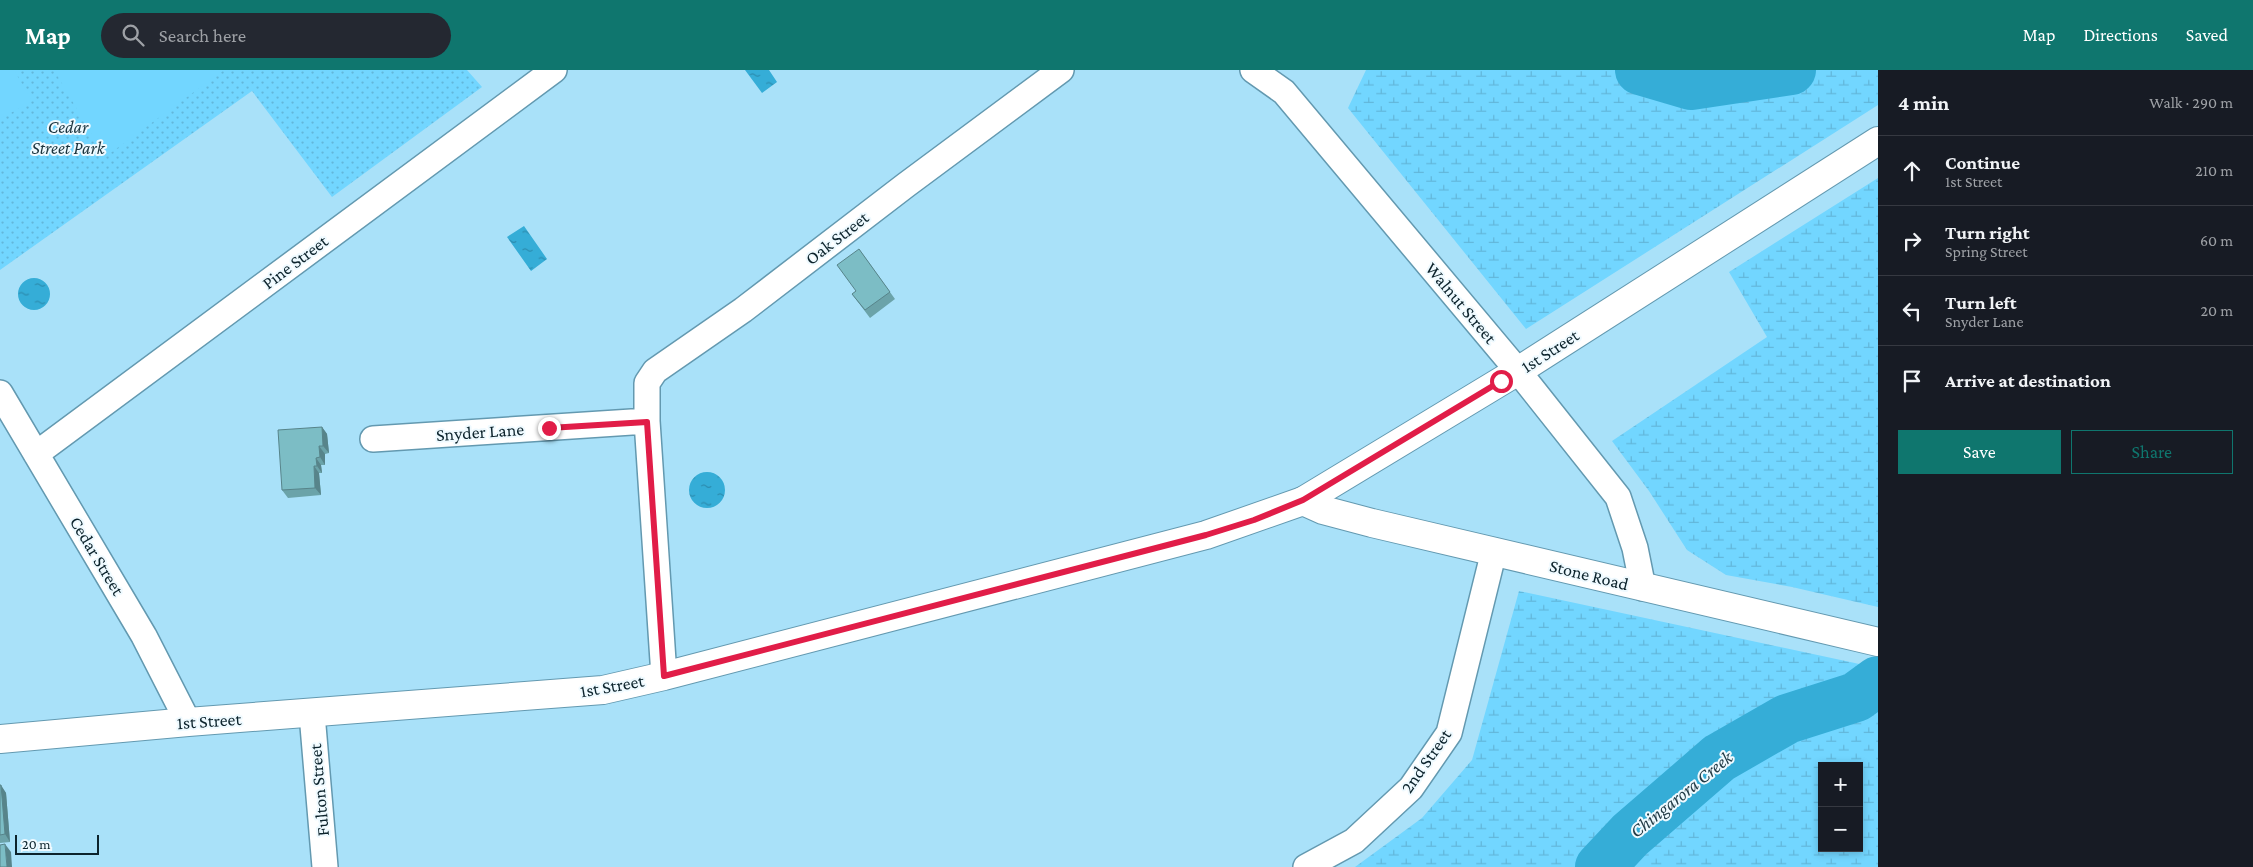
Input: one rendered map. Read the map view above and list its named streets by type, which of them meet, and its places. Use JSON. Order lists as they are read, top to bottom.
{
  "streets": {
    "main road": ["1st Street", "Stone Road"],
    "street": [
      "Oak Street",
      "Pine Street",
      "Walnut Street",
      "Snyder Lane",
      "Cedar Street",
      "2nd Street",
      "Fulton Street"
    ]
  },
  "crossings": [
    ["Oak Street", "1st Street"],
    ["Oak Street", "Snyder Lane"],
    ["Pine Street", "Cedar Street"],
    ["Walnut Street", "1st Street"],
    ["Walnut Street", "Stone Road"],
    ["1st Street", "Cedar Street"],
    ["1st Street", "Stone Road"],
    ["1st Street", "Fulton Street"],
    ["Stone Road", "2nd Street"]
  ],
  "water": ["Chingarora Creek"],
  "parks": ["Cedar Street Park"],
  "scale_bar": "20 m",
  "page": {
    "header": "Map",
    "search": "Search here",
    "nav": ["Map", "Directions", "Saved"],
    "heading": ["4 min", "Walk · 290 m"],
    "list": [
      ["Continue", "1st Street", "210 m"],
      ["Turn right", "Spring Street", "60 m"],
      ["Turn left", "Snyder Lane", "20 m"],
      "Arrive at destination"
    ],
    "buttons": ["Save", "Share"],
    "map_buttons": ["+", "−"],
    "scale": "20 m"
  }
}
